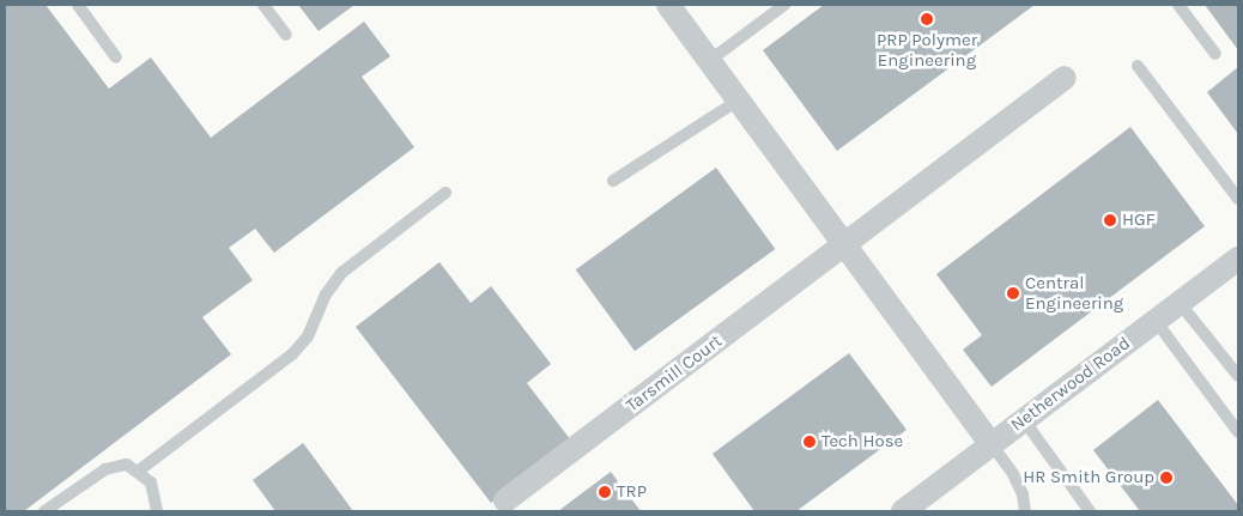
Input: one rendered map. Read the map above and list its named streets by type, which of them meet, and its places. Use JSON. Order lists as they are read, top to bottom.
{
  "streets": {
    "street": ["Tarsmill Court", "Netherwood Road"]
  },
  "places": [
    "PRP Polymer Engineering",
    "HGF",
    "Central Engineering",
    "Tech Hose",
    "HR Smith Group",
    "TRP"
  ]
}
